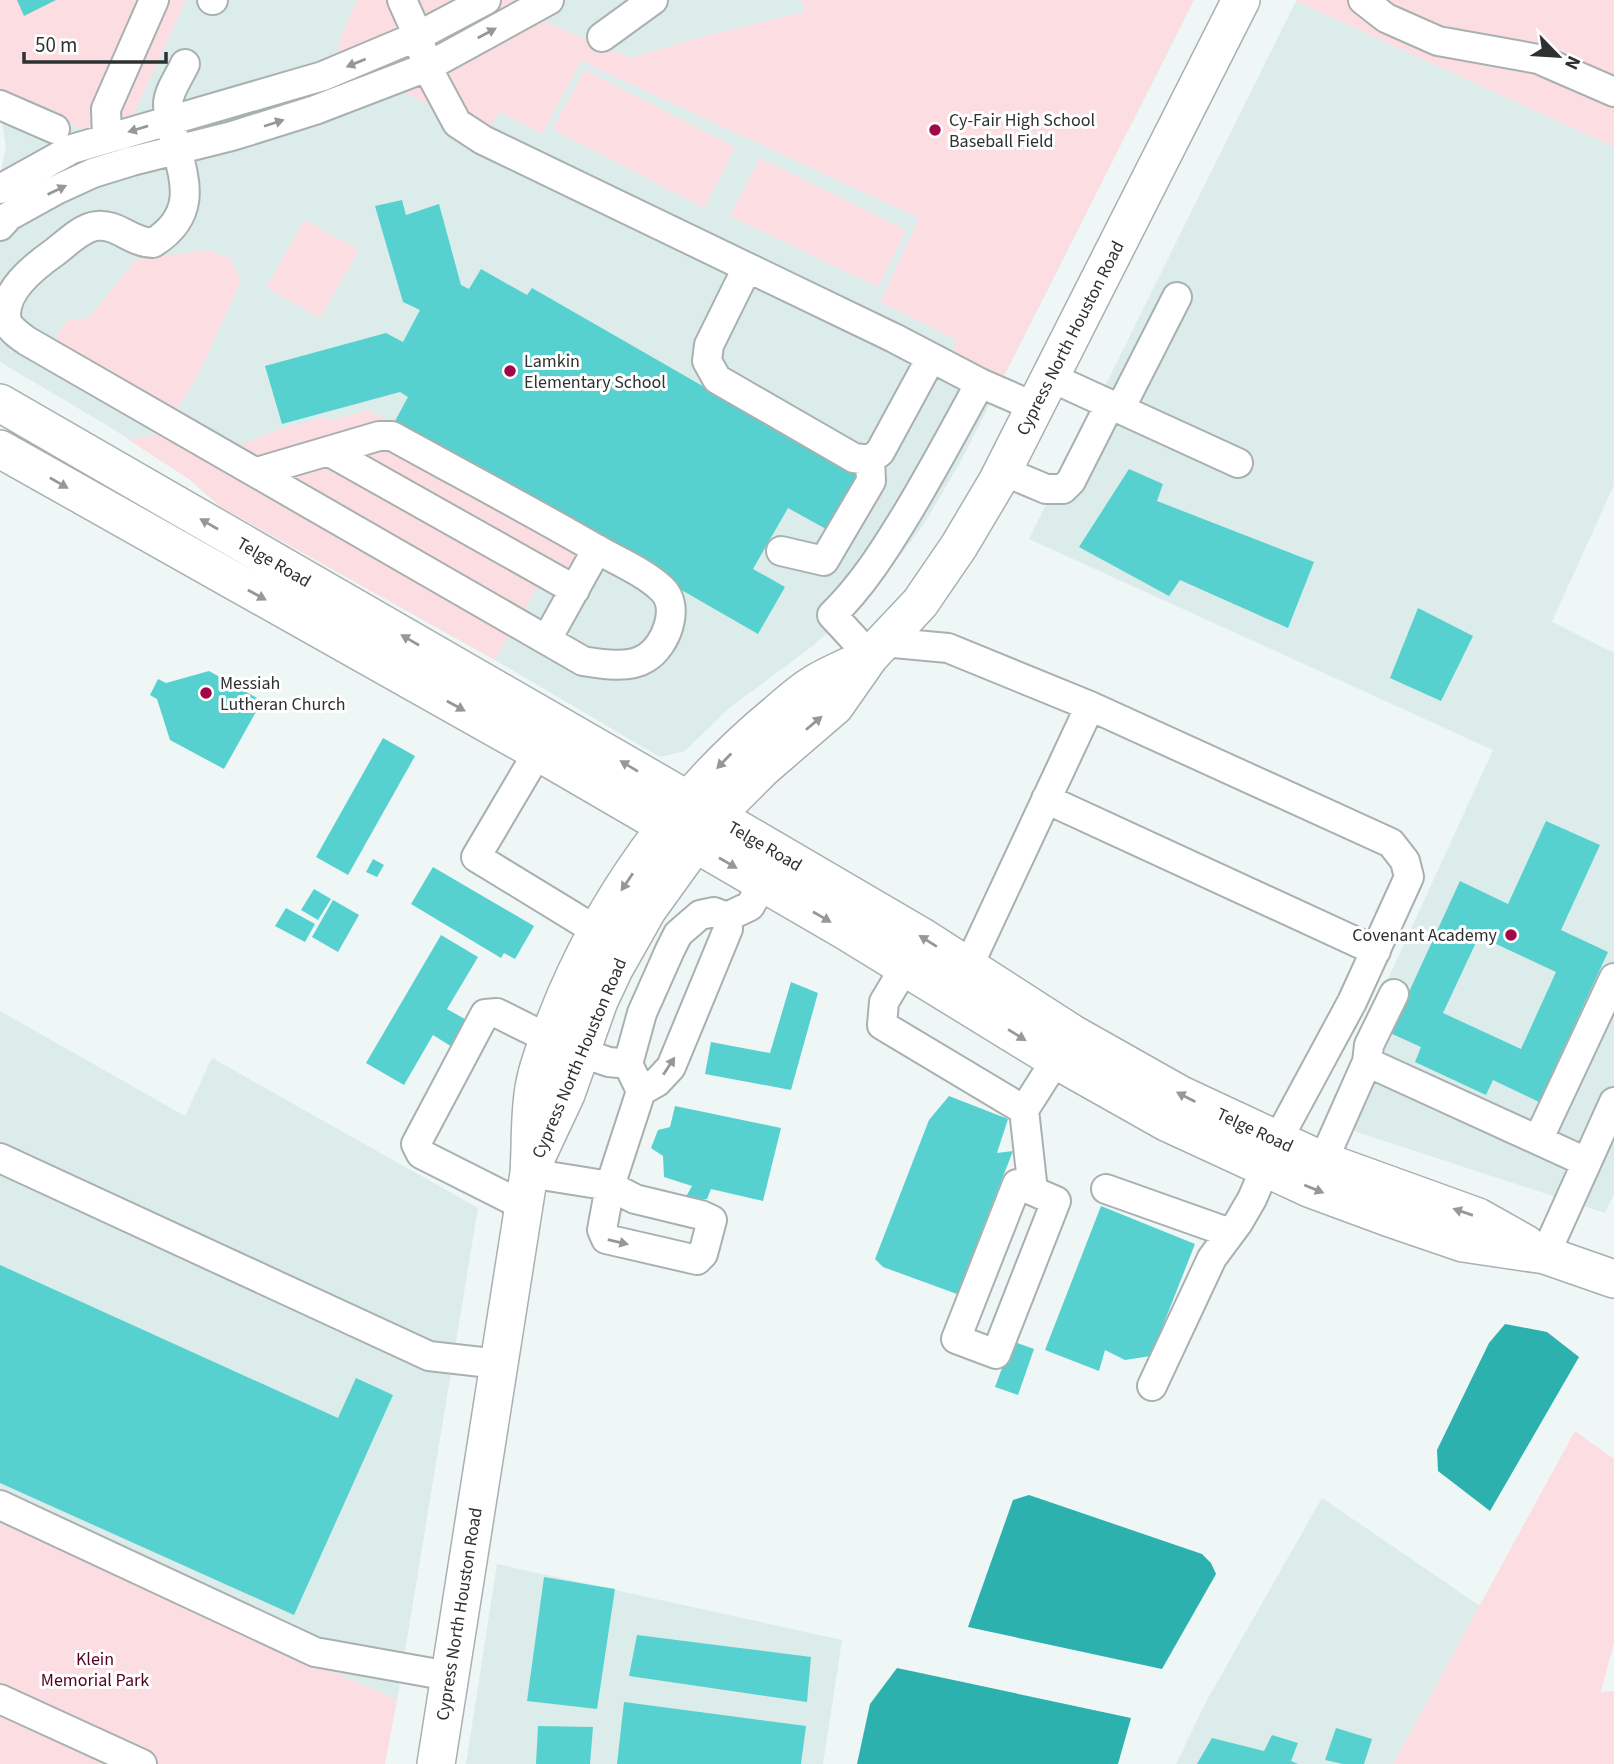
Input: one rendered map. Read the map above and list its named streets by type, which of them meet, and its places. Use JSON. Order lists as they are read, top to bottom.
{
  "streets": {
    "main road": ["Cypress North Houston Road", "Telge Road"]
  },
  "crossings": [
    ["Cypress North Houston Road", "Telge Road"]
  ],
  "parks": ["Klein Memorial Park"],
  "places": [
    "Cy-Fair High School Baseball Field",
    "Lamkin Elementary School",
    "Messiah Lutheran Church",
    "Covenant Academy"
  ],
  "scale_bar": "50 m",
  "north": "bottom right"
}
